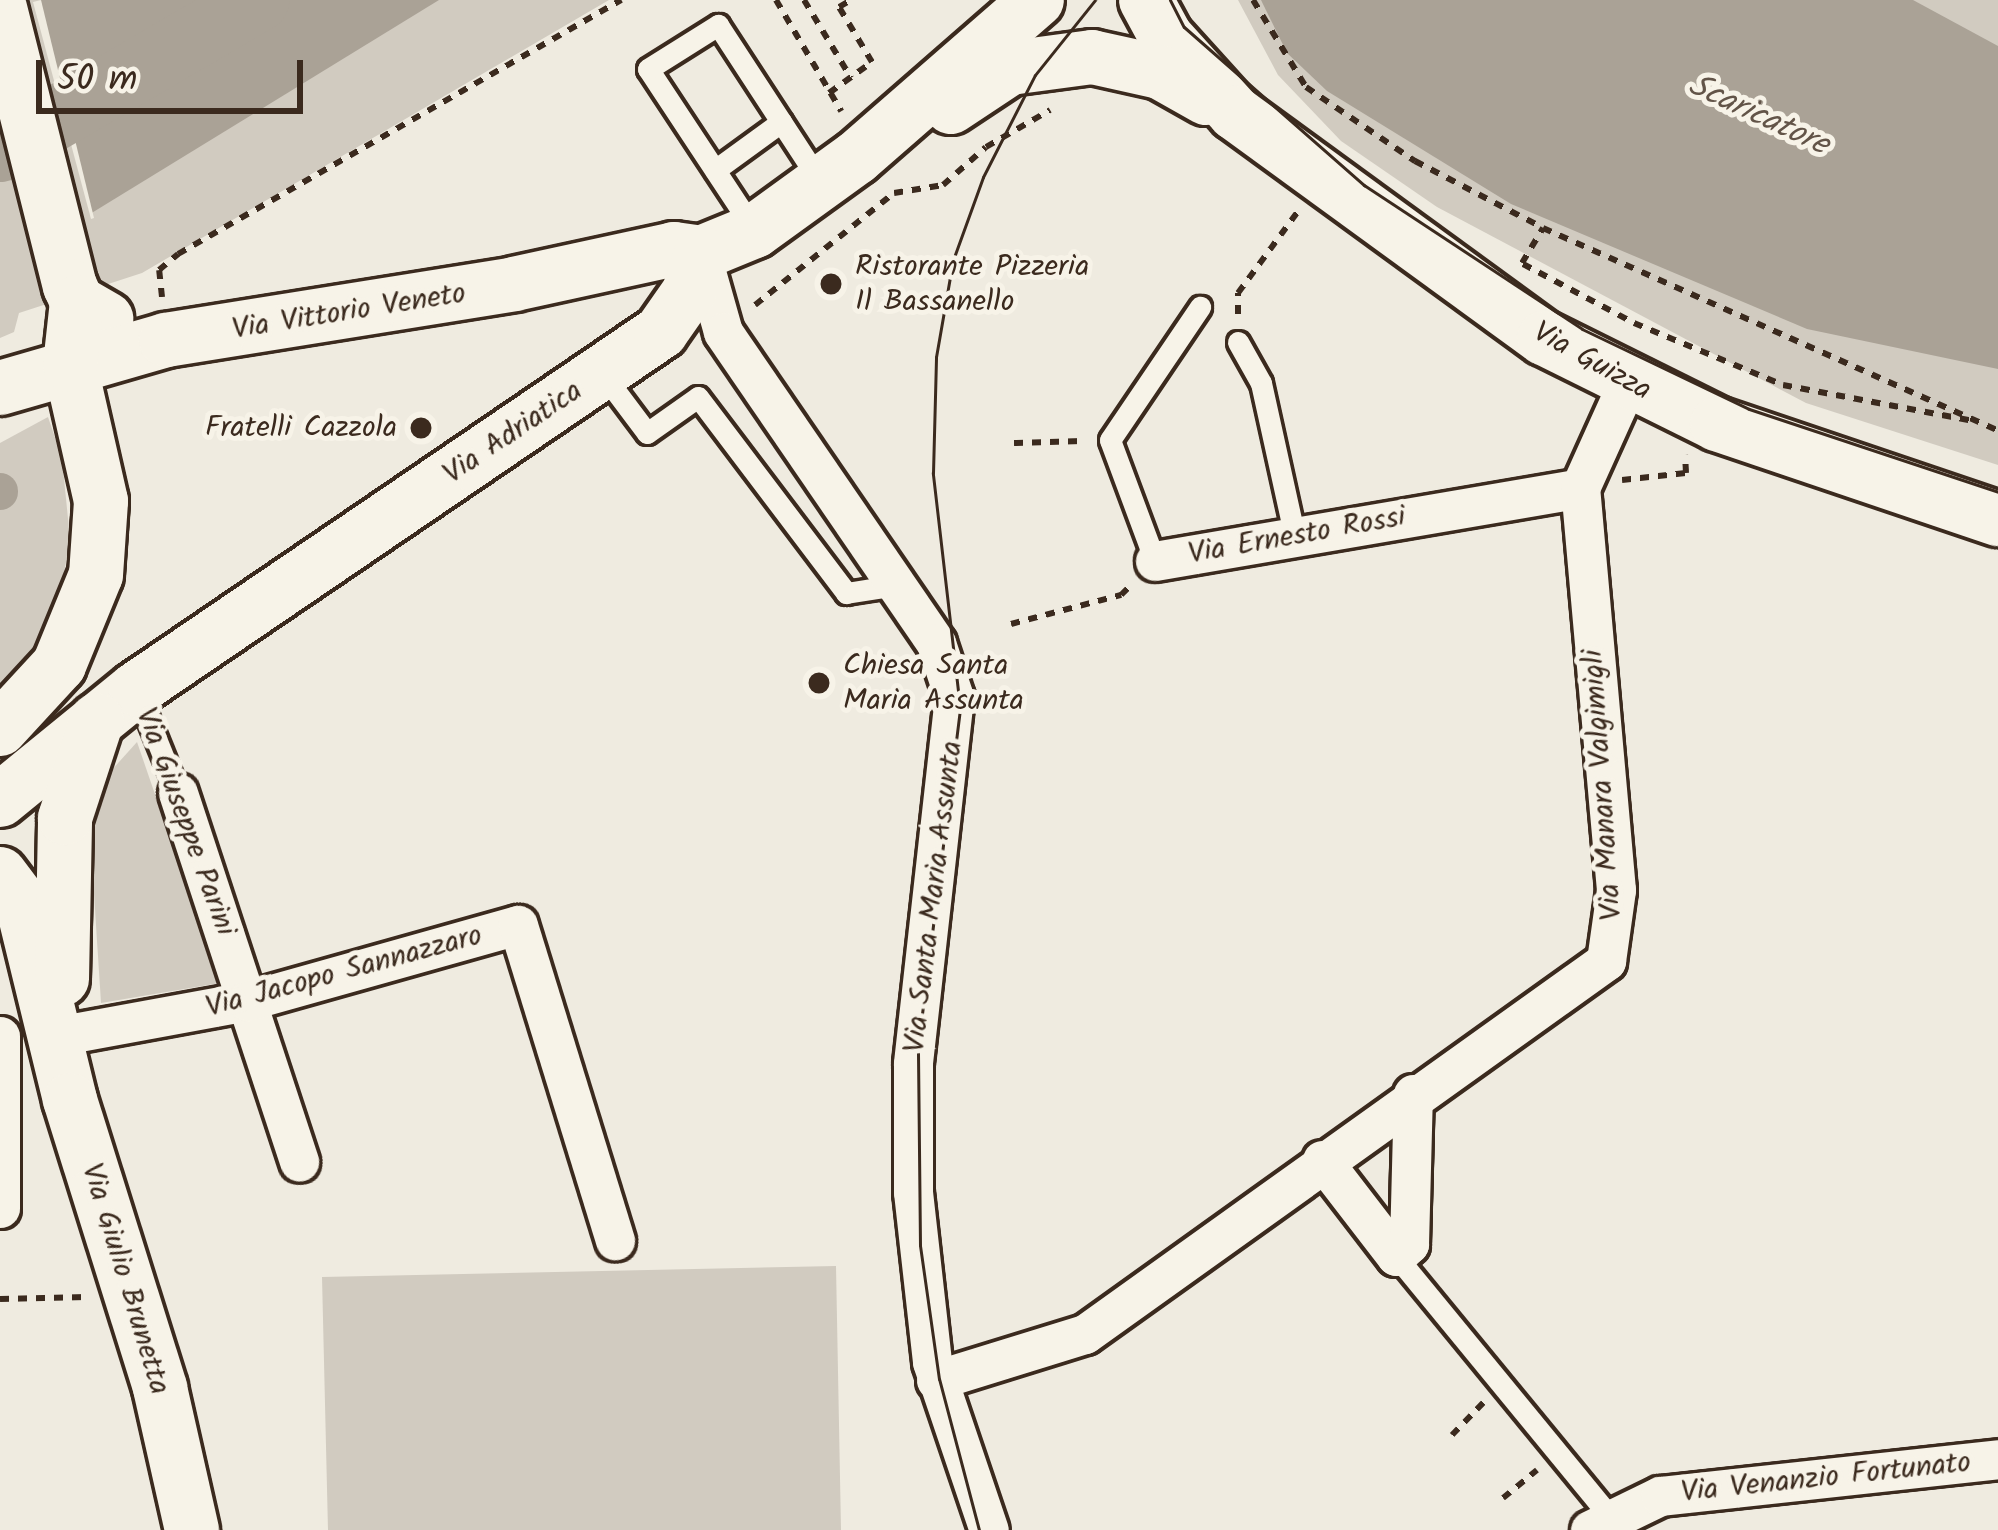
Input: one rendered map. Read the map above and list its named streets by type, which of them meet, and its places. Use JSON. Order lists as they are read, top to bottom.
{
  "streets": {
    "main road": [
      "Via Vittorio Veneto",
      "Via Guizza",
      "Via Adriatica",
      "Via Giulio Brunetta"
    ],
    "street": [
      "Via Ernesto Rossi",
      "Via Manara Valgimigli",
      "Via Giuseppe Parini",
      "Via Santa Maria Assunta",
      "Via Jacopo Sannazzaro",
      "Via Venanzio Fortunato"
    ]
  },
  "crossings": [
    ["Via Vittorio Veneto", "Via Adriatica"],
    ["Via Vittorio Veneto", "Via Santa Maria Assunta"],
    ["Via Guizza", "Via Manara Valgimigli"],
    ["Via Adriatica", "Via Giuseppe Parini"],
    ["Via Adriatica", "Via Santa Maria Assunta"],
    ["Via Adriatica", "Via Giulio Brunetta"],
    ["Via Ernesto Rossi", "Via Manara Valgimigli"],
    ["Via Manara Valgimigli", "Via Santa Maria Assunta"],
    ["Via Giuseppe Parini", "Via Jacopo Sannazzaro"],
    ["Via Giuseppe Parini", "Via Giulio Brunetta"],
    ["Via Jacopo Sannazzaro", "Via Giulio Brunetta"]
  ],
  "water": ["Scaricatore"],
  "places": ["Ristorante Pizzeria Il Bassanello", "Fratelli Cazzola", "Chiesa Santa Maria Assunta"],
  "scale_bar": "50 m"
}
